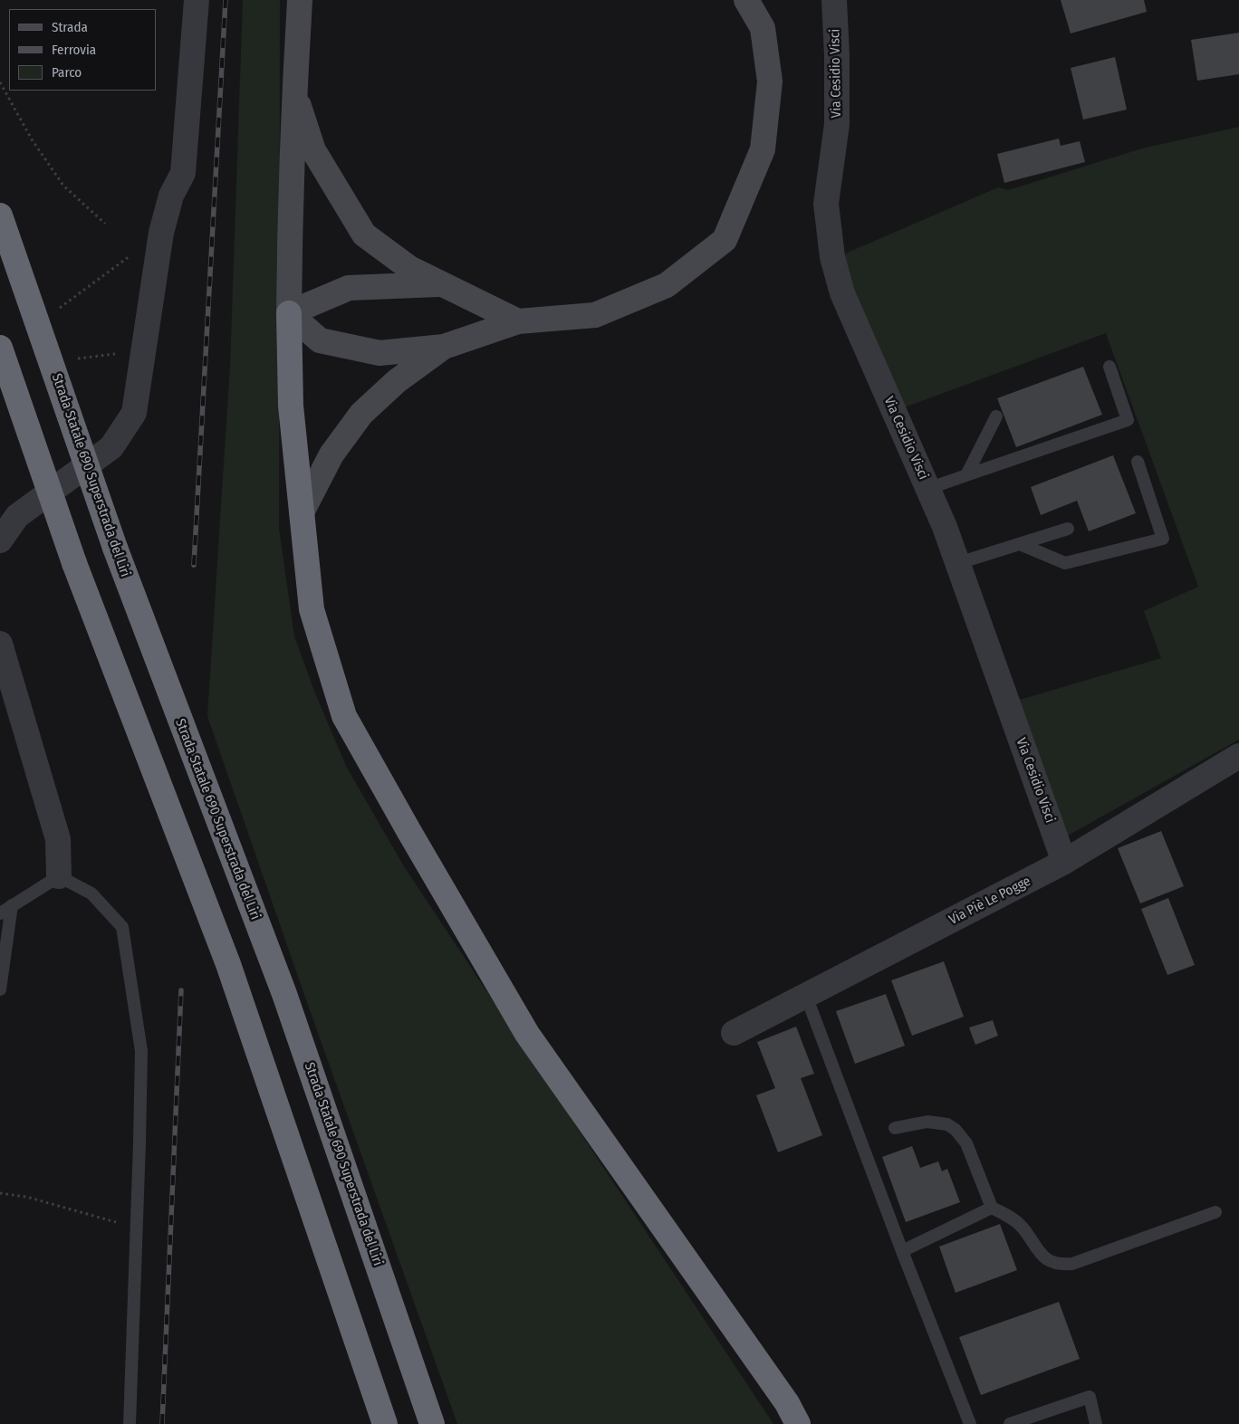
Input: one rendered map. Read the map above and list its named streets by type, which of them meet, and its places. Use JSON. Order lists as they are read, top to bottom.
{
  "streets": {
    "highway": ["Strada Statale 690 Superstrada del Liri"],
    "street": ["Via Cesidio Visci", "Via Piè Le Pogge"]
  },
  "crossings": [
    ["Via Cesidio Visci", "Via Piè Le Pogge"]
  ],
  "legend": ["Strada", "Ferrovia", "Parco"]
}
